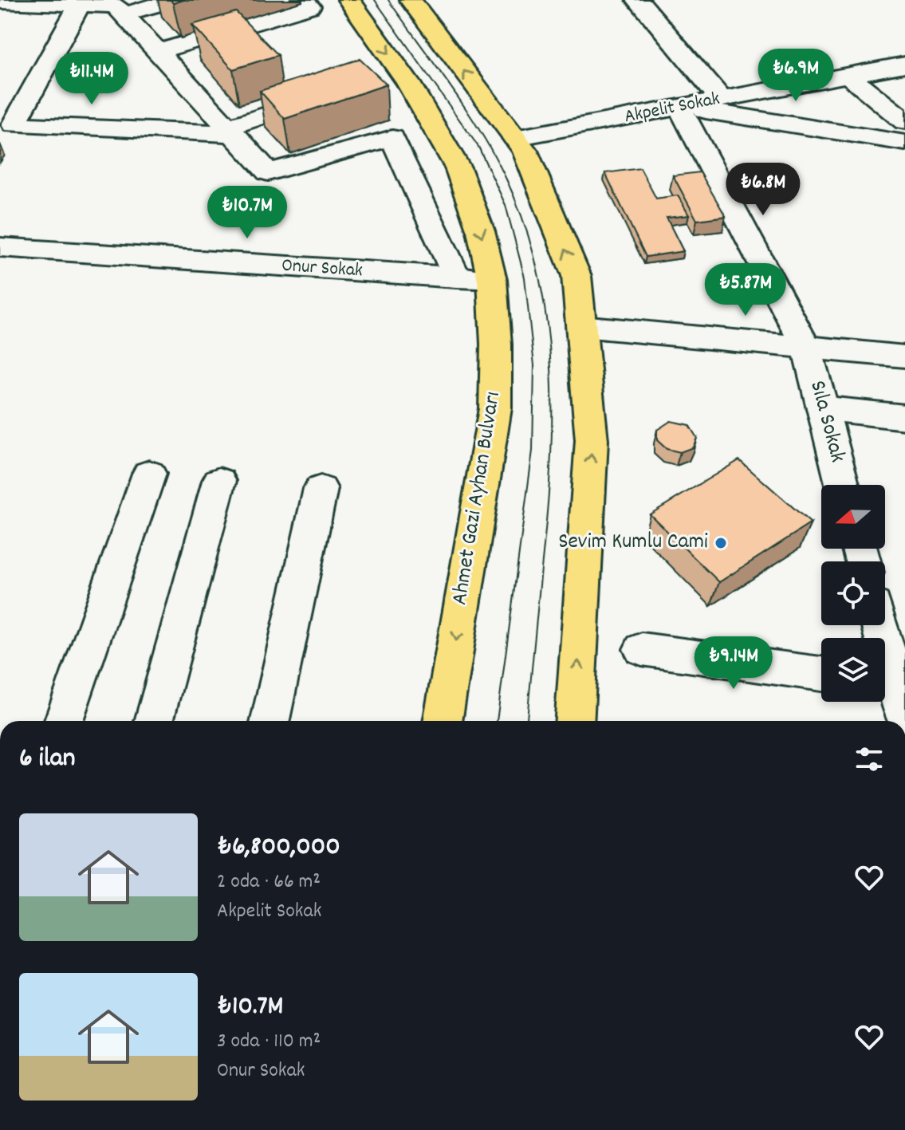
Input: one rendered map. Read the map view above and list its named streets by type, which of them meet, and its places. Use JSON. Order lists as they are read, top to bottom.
{
  "streets": {
    "main road": ["Ahmet Gazi Ayhan Bulvarı"],
    "street": ["Akpelit Sokak", "Onur Sokak", "Sıla Sokak"]
  },
  "crossings": [
    ["Akpelit Sokak", "Sıla Sokak"],
    ["Onur Sokak", "Ahmet Gazi Ayhan Bulvarı"]
  ],
  "places": ["Sevim Kumlu Cami"],
  "north": "left",
  "page": {
    "price": [
      "₺6.9M",
      "₺11.4M",
      "₺6.8M",
      "₺10.7M",
      "₺5.87M",
      "₺9.14M"
    ],
    "heading": "6 ilan",
    "list": [
      {
        "name": "₺6,800,000",
        "note": "2 oda · 66 m² · Akpelit Sokak"
      },
      {
        "name": "₺10.7M",
        "note": "3 oda · 110 m² · Onur Sokak"
      }
    ]
  }
}
